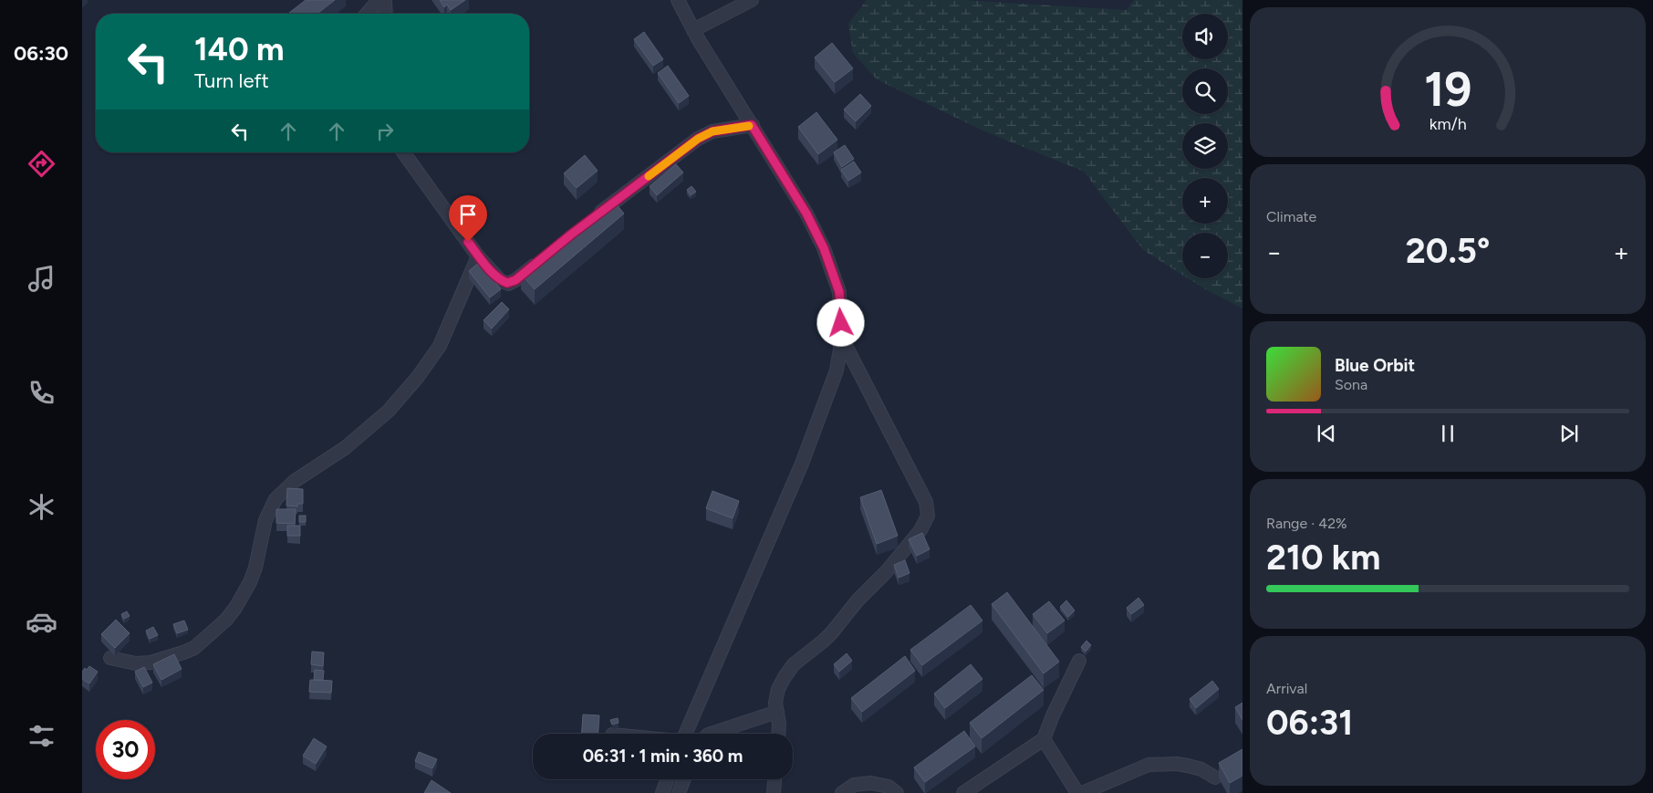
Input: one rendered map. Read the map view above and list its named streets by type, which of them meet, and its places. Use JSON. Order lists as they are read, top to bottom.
{
  "page": {
    "tabs": "06:30",
    "map_buttons": ["+", "−"],
    "turn": ["140 m", "Turn left"],
    "tile": [
      "Climate",
      ["Range · 42%", "210 km"],
      ["Arrival", "06:31"]
    ],
    "heat": ["−", "20.5°", "+"],
    "song": ["Blue Orbit", "Sona"],
    "limit": "30",
    "trip": "06:31 · 1 min · 360 m",
    "gauge": ["19", "km/h"]
  }
}
